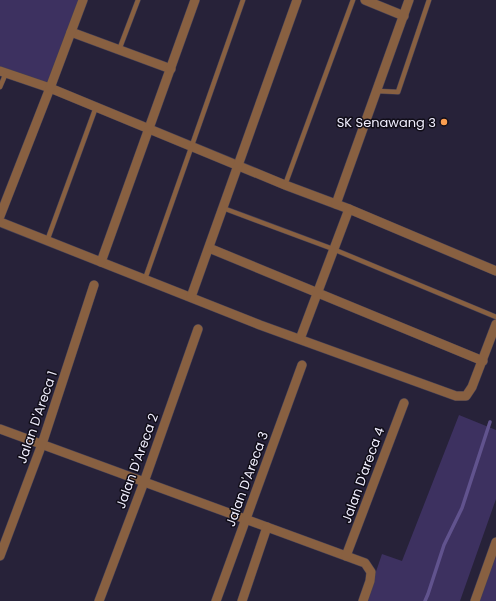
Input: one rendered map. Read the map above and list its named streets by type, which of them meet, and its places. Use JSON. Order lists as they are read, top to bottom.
{
  "streets": {
    "street": [
      "Jalan D'Areca 1",
      "Jalan D'Areca 2",
      "Jalan D'areca 4",
      "Jalan D'Areca 3"
    ]
  },
  "places": ["SK Senawang 3"]
}
